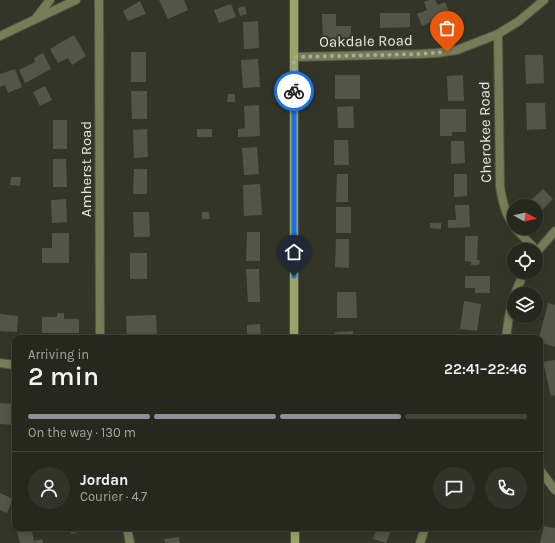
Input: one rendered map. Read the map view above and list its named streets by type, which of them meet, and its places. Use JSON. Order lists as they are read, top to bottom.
{
  "streets": {
    "street": ["Oakdale Road", "Cherokee Road", "Amherst Road"]
  },
  "crossings": [
    ["Oakdale Road", "Cherokee Road"]
  ],
  "north": "right",
  "page": {
    "heading": ["2 min", "Arriving in", "22:41–22:46"],
    "panel": ["Jordan", "Courier · 4.7"],
    "bar": "On the way · 130 m"
  }
}
